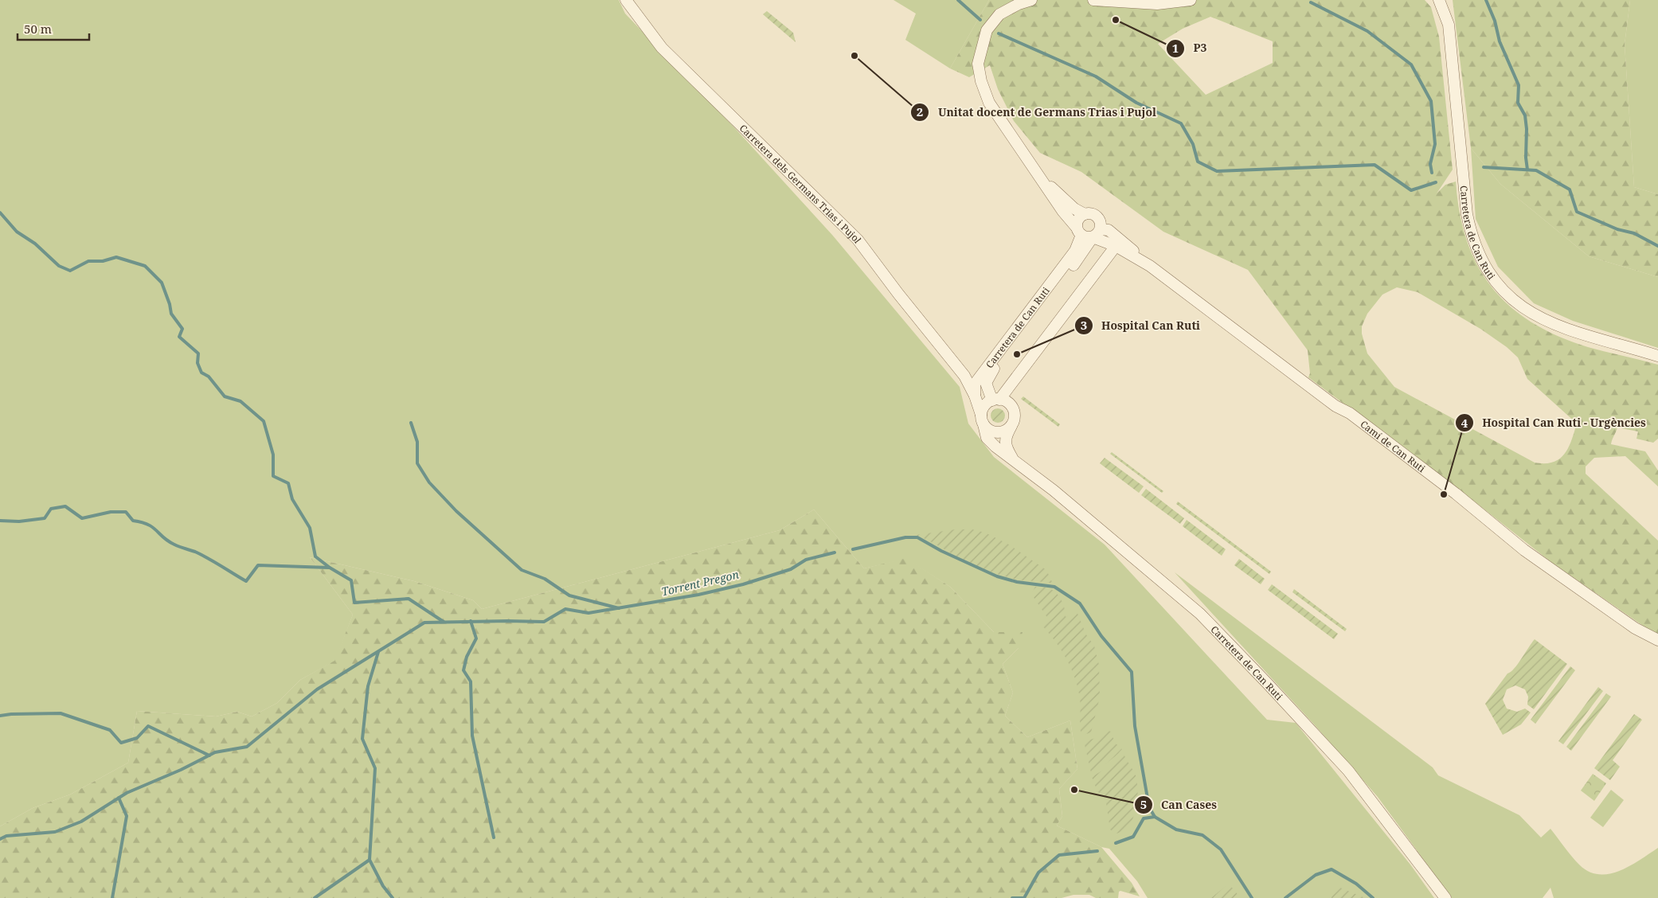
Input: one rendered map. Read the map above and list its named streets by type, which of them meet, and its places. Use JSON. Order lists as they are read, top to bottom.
{
  "streets": {
    "street": ["Carretera dels Germans Trias i Pujol", "Carretera de Can Ruti", "Camí de Can Ruti"]
  },
  "crossings": [
    ["Carretera dels Germans Trias i Pujol", "Carretera de Can Ruti"],
    ["Carretera de Can Ruti", "Camí de Can Ruti"]
  ],
  "water": ["Torrent Pregon"],
  "places": [
    "P3",
    "Unitat docent de Germans Trias i Pujol",
    "Hospital Can Ruti",
    "Hospital Can Ruti - Urgències",
    "Can Cases"
  ],
  "scale_bar": "50 m"
}
